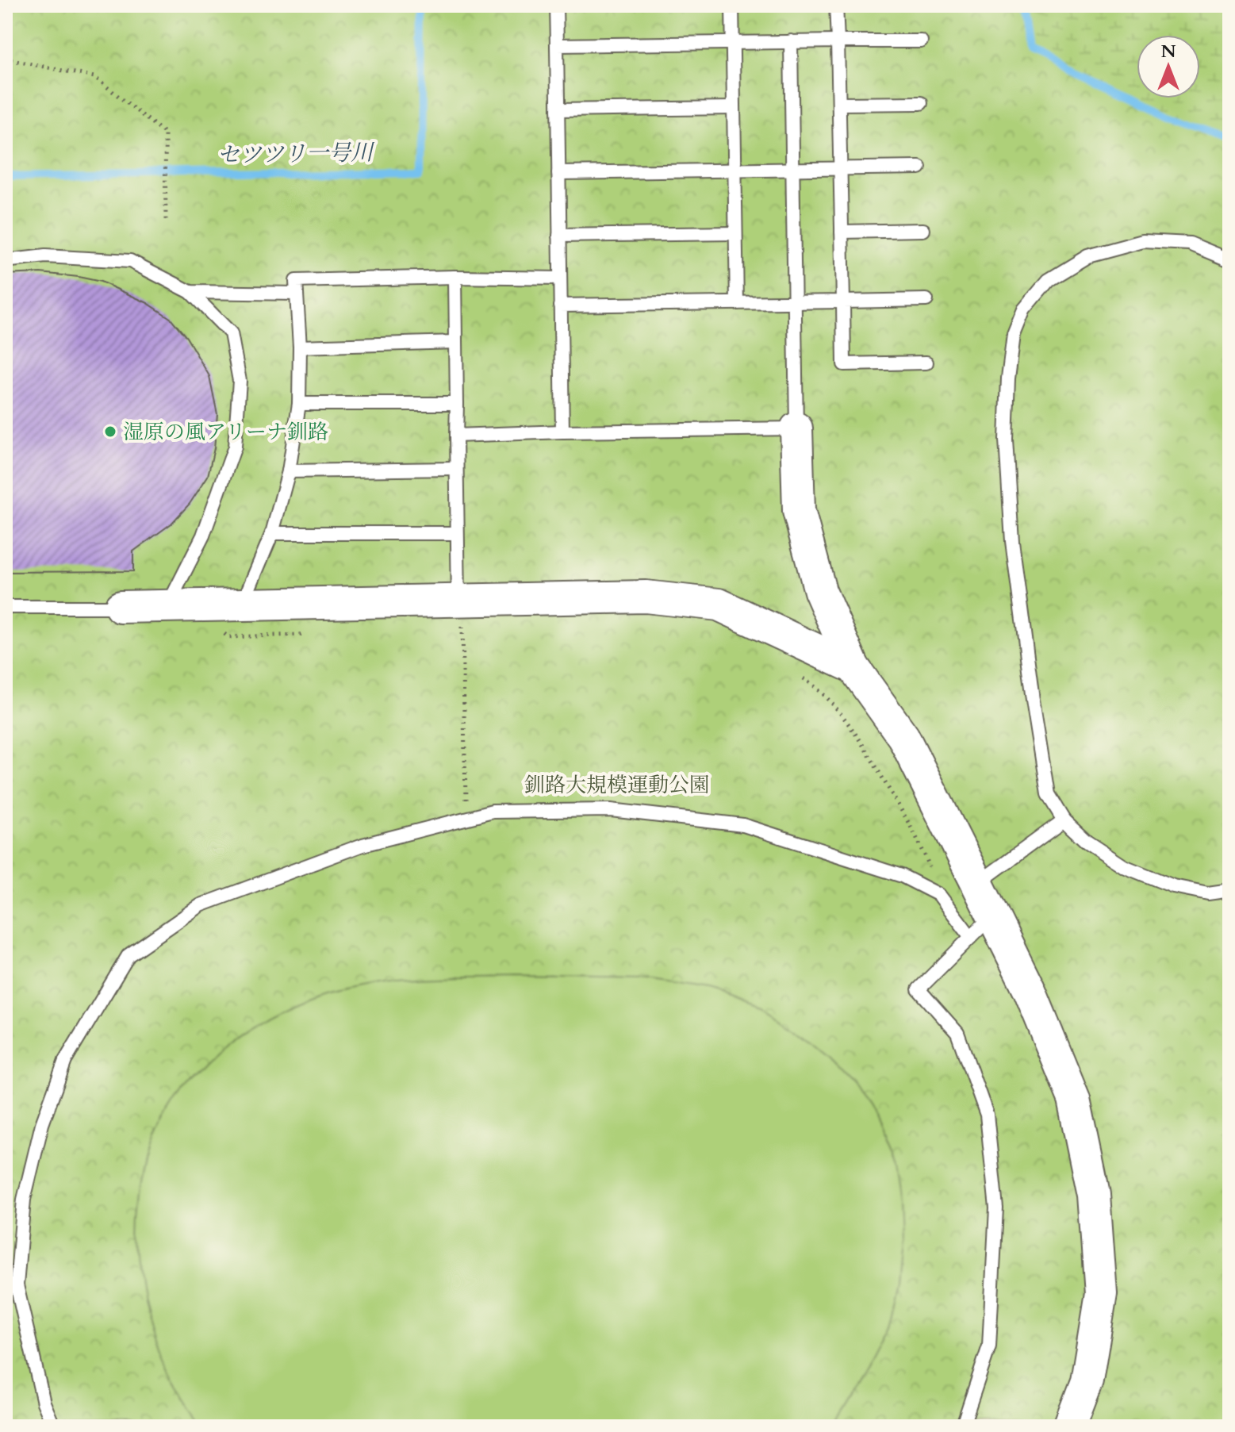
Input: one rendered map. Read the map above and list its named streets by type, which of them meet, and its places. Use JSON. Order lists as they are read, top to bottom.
{
  "water": ["セツツリ一号川"],
  "parks": ["釧路大規模運動公園"],
  "places": ["湿原の風アリーナ釧路"],
  "north": "top"
}
